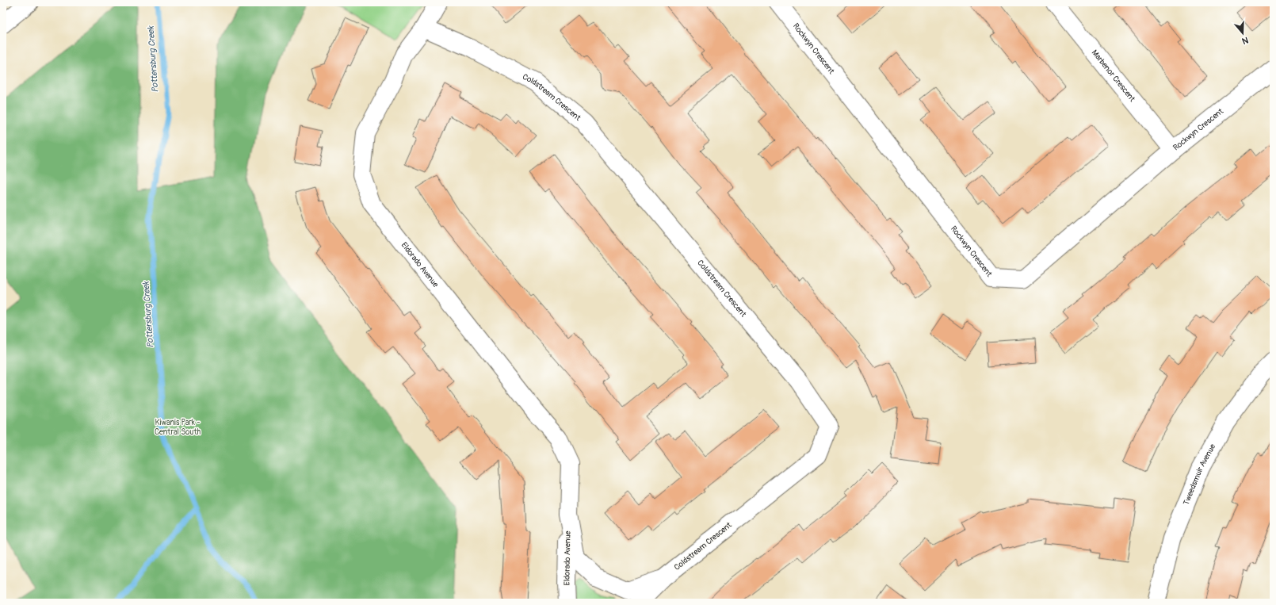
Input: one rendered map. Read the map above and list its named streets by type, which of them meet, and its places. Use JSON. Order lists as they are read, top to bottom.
{
  "streets": {
    "street": [
      "Rockwyn Crescent",
      "Marbenor Crescent",
      "Coldstream Crescent",
      "Eldorado Avenue",
      "Tweedsmuir Avenue"
    ]
  },
  "crossings": [
    ["Rockwyn Crescent", "Marbenor Crescent"],
    ["Coldstream Crescent", "Eldorado Avenue"]
  ],
  "water": ["Pottersburg Creek"],
  "parks": ["Kiwanis Park - Central South"],
  "north": "bottom"
}
